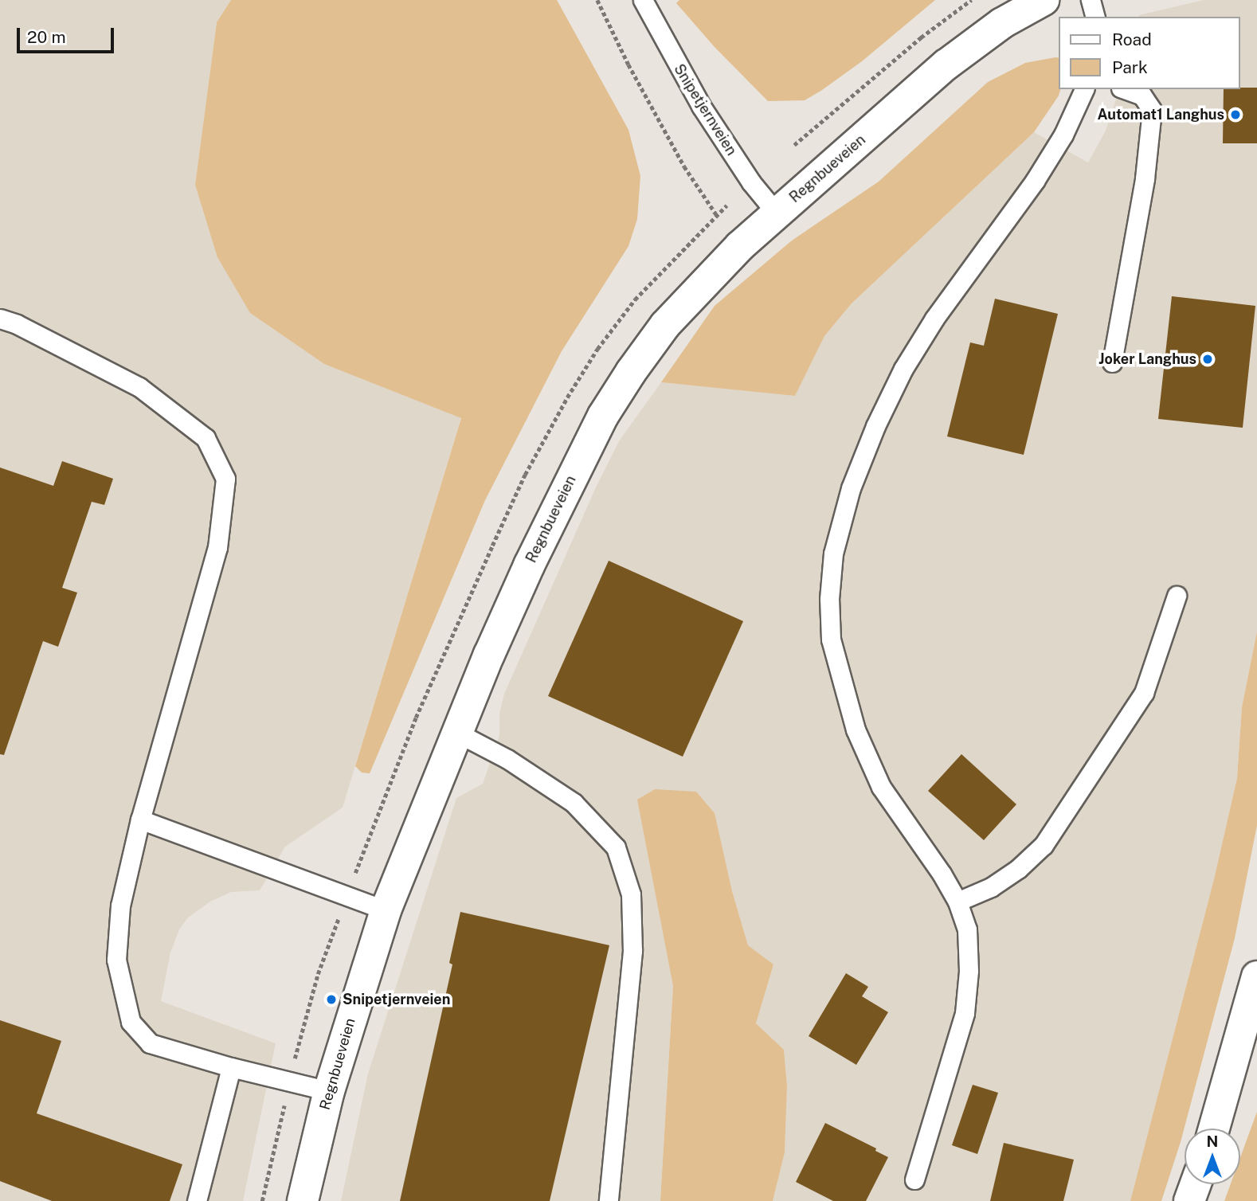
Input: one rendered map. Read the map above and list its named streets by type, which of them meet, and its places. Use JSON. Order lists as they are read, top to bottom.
{
  "streets": {
    "street": ["Regnbueveien"],
    "lane": ["Snipetjernveien"]
  },
  "crossings": [
    ["Snipetjernveien", "Regnbueveien"]
  ],
  "places": ["Automat1 Langhus", "Joker Langhus", "Snipetjernveien"],
  "legend": ["Road", "Park"],
  "scale_bar": "20 m",
  "north": "top"
}
